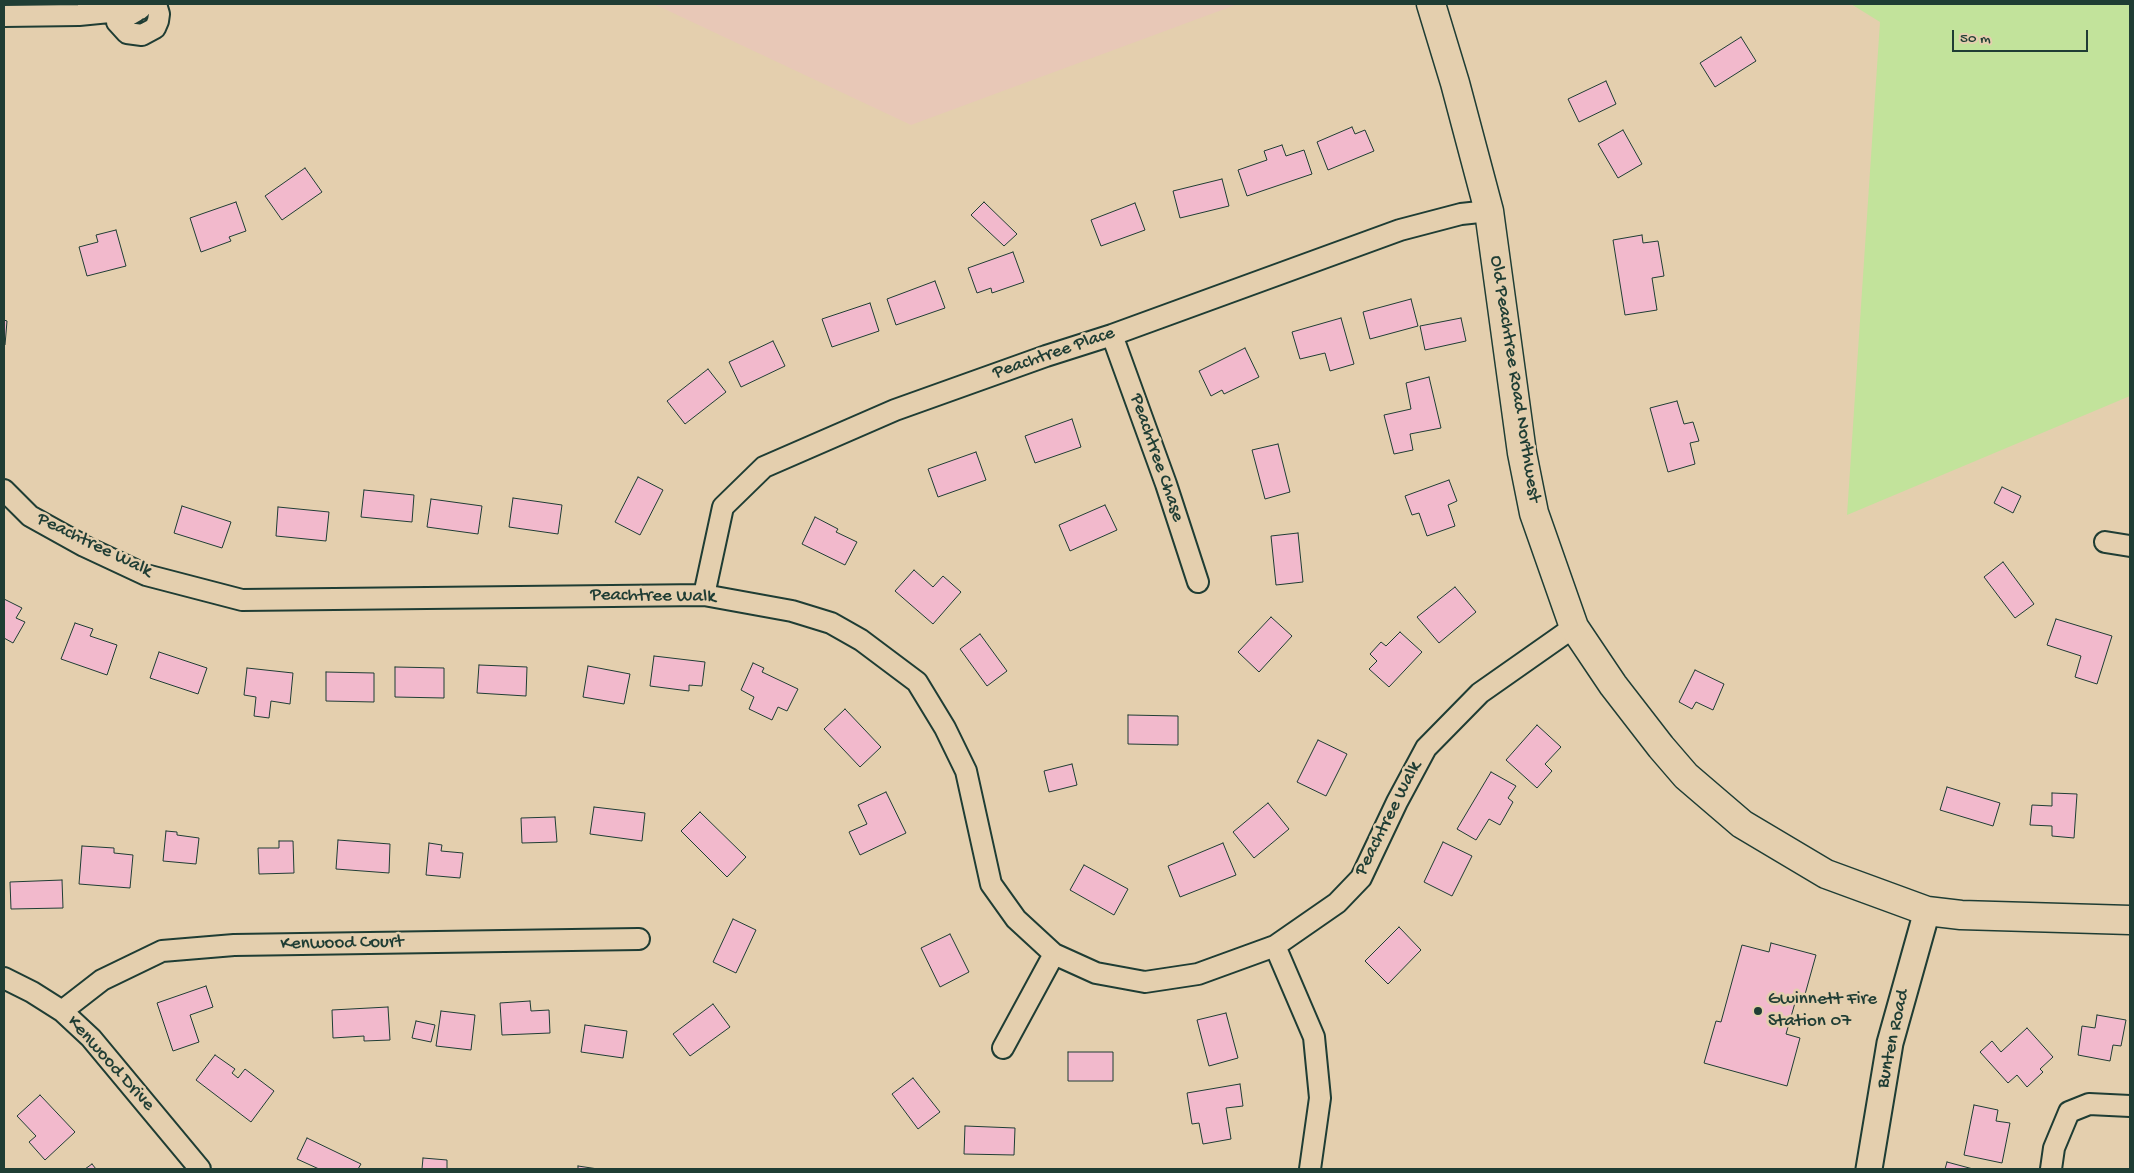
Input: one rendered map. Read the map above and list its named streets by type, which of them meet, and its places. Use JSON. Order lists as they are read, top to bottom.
{
  "streets": {
    "main road": ["Old Peachtree Road Northwest"],
    "street": [
      "Peachtree Place",
      "Peachtree Chase",
      "Peachtree Walk",
      "Kenwood Court",
      "Bunten Road",
      "Kenwood Drive"
    ]
  },
  "crossings": [
    ["Peachtree Place", "Old Peachtree Road Northwest"],
    ["Peachtree Place", "Peachtree Chase"],
    ["Peachtree Place", "Peachtree Walk"],
    ["Old Peachtree Road Northwest", "Peachtree Walk"],
    ["Old Peachtree Road Northwest", "Bunten Road"],
    ["Kenwood Court", "Kenwood Drive"]
  ],
  "places": ["Gwinnett Fire Station 07"],
  "scale_bar": "50 m"
}
